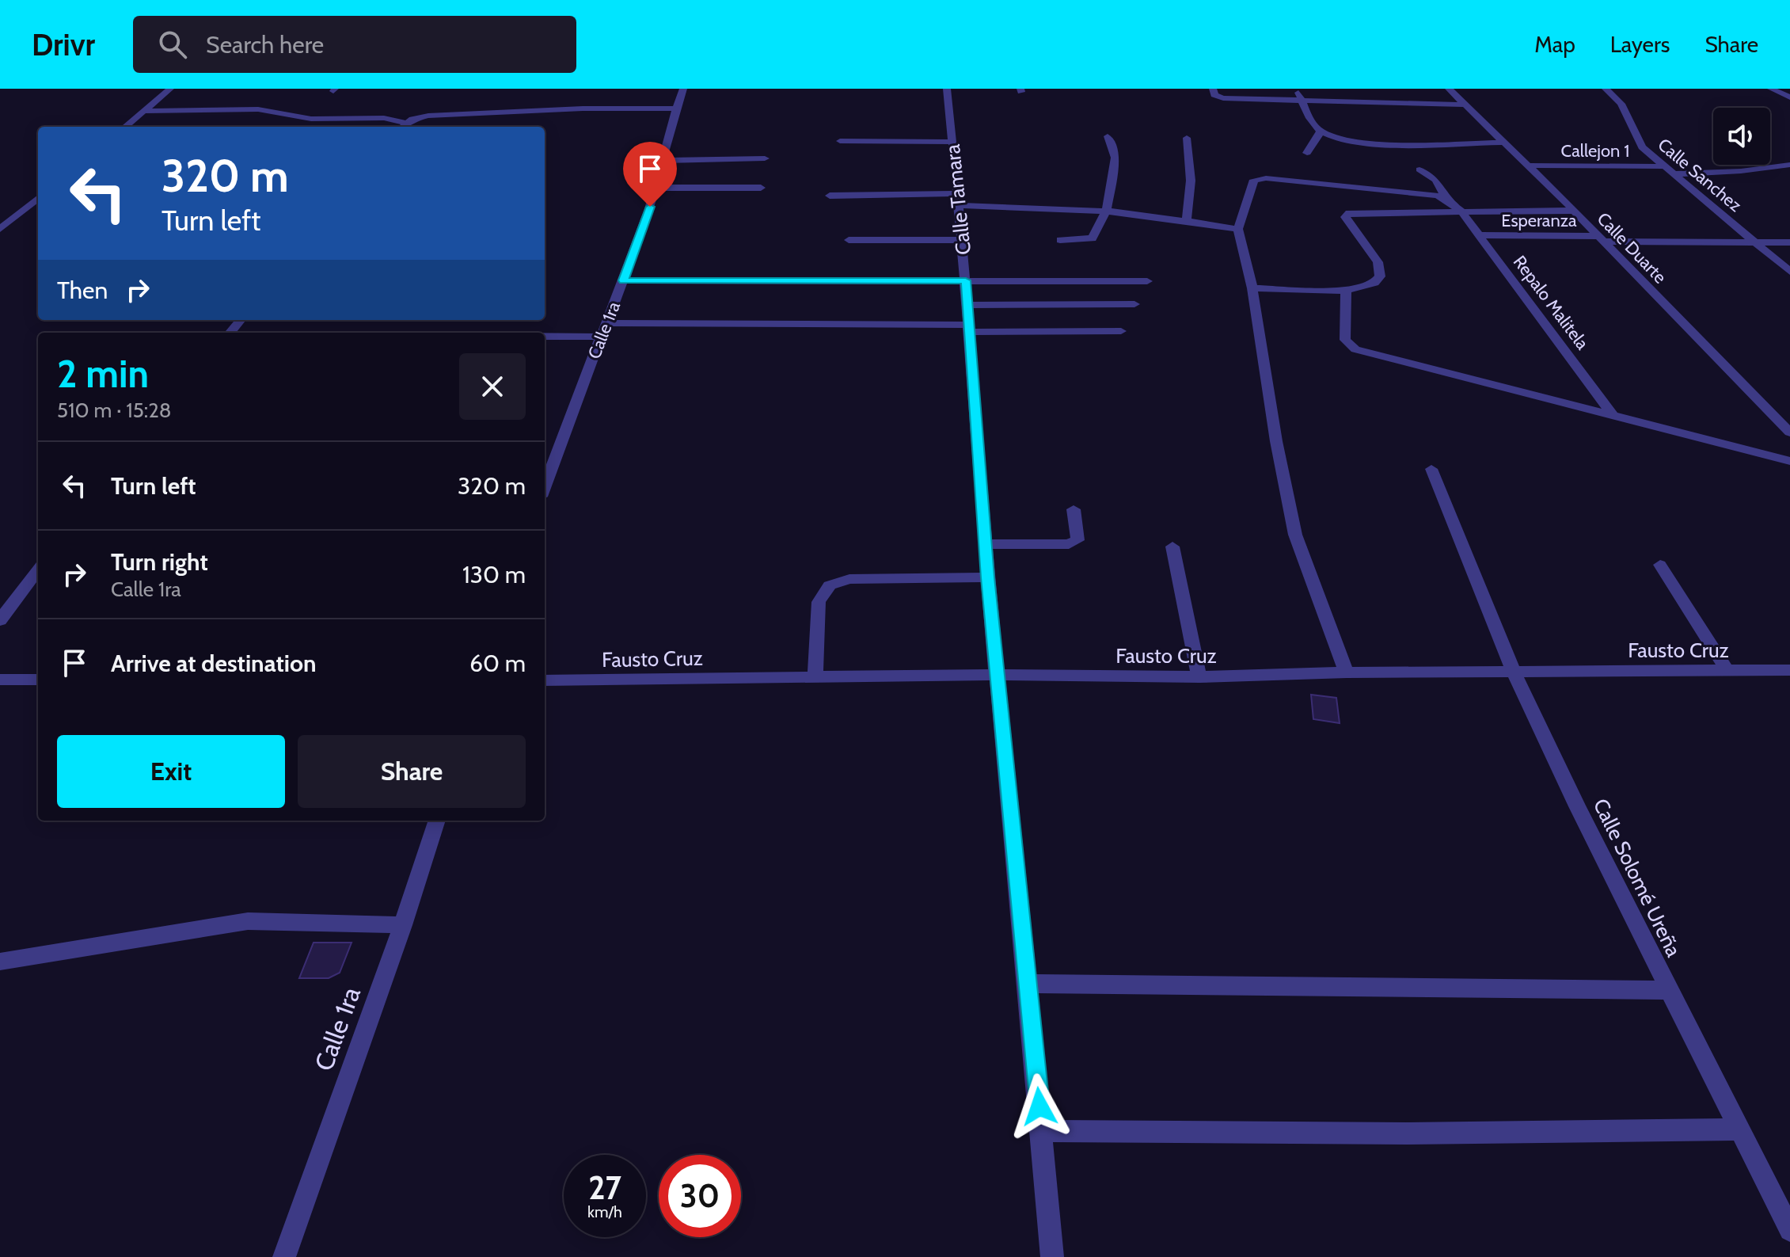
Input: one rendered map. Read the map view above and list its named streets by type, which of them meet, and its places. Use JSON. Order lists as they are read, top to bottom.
{
  "streets": {
    "street": [
      "Callejon 1",
      "Calle Sanchez",
      "Calle Tamara",
      "Esperanza",
      "Calle Duarte",
      "Repalo Malitela",
      "Calle 1ra",
      "Fausto Cruz",
      "Calle Solomé Ureña"
    ]
  },
  "crossings": [
    ["Callejon 1", "Calle Sanchez"],
    ["Callejon 1", "Calle Duarte"],
    ["Calle Sanchez", "Esperanza"],
    ["Calle Tamara", "Fausto Cruz"],
    ["Esperanza", "Calle Duarte"],
    ["Esperanza", "Repalo Malitela"],
    ["Fausto Cruz", "Calle Solomé Ureña"]
  ],
  "page": {
    "header": "Drivr",
    "search": "Search here",
    "nav": ["Map", "Layers", "Share"],
    "turn": ["320 m", "Turn left"],
    "then": "Then",
    "heading": ["2 min", "510 m · 15:28"],
    "list": [
      {
        "name": "Turn left",
        "value": "320 m"
      },
      {
        "name": "Turn right",
        "note": "Calle 1ra",
        "value": "130 m"
      },
      {
        "name": "Arrive at destination",
        "value": "60 m"
      }
    ],
    "buttons": ["Exit", "Share"],
    "speed": "27 km/h",
    "limit": "30"
  }
}
